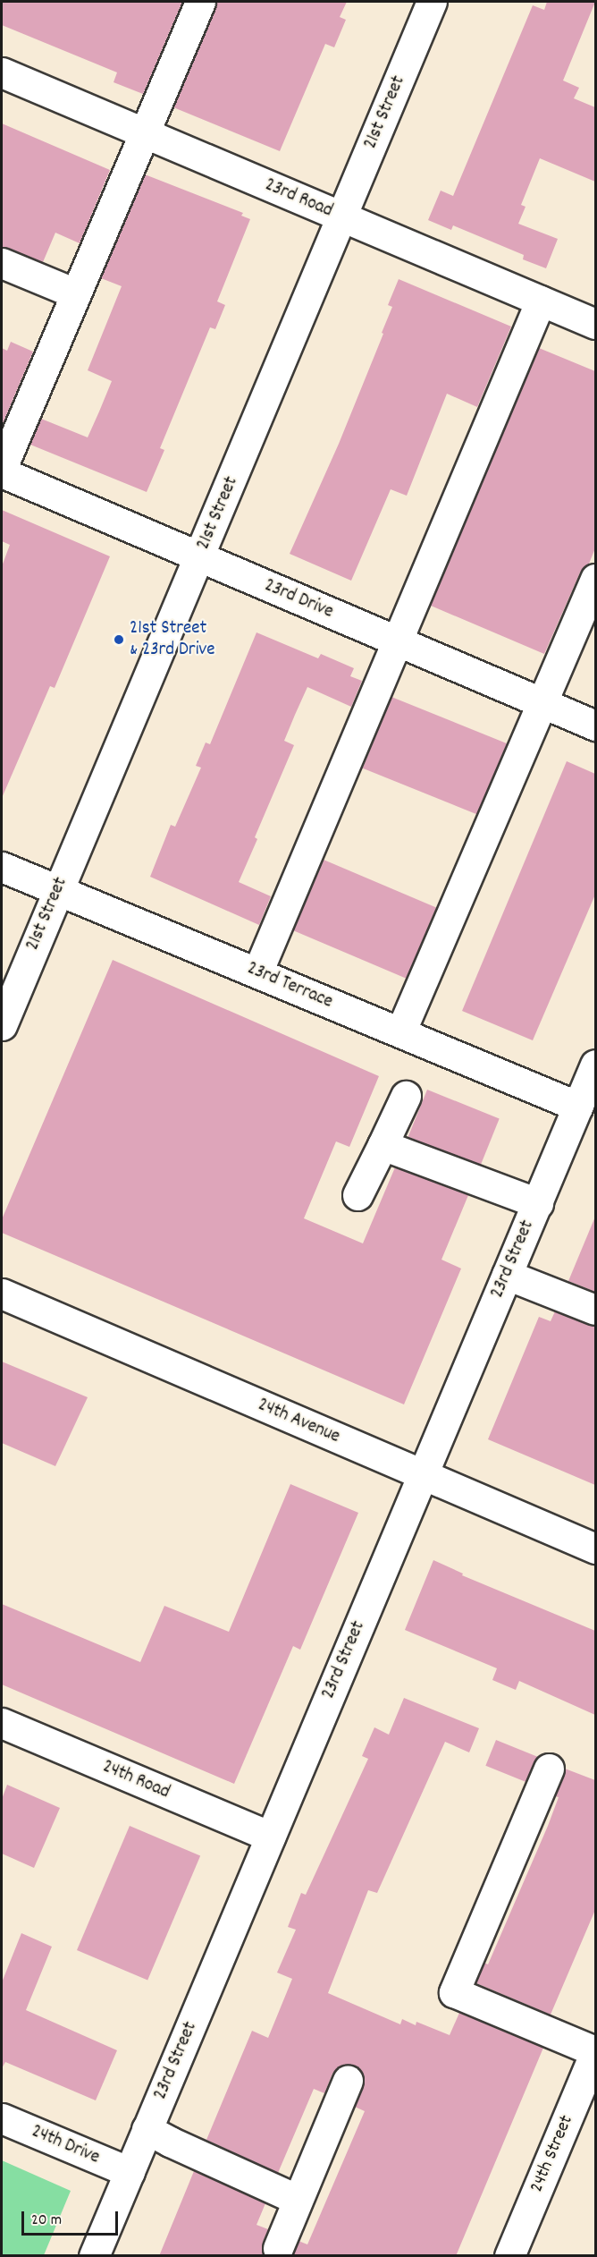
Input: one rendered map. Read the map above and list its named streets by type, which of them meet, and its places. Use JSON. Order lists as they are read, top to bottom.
{
  "streets": {
    "street": [
      "21st Street",
      "23rd Road",
      "23rd Drive",
      "23rd Terrace",
      "23rd Street",
      "24th Avenue",
      "24th Road",
      "24th Drive",
      "24th Street"
    ]
  },
  "crossings": [
    ["21st Street", "23rd Road"],
    ["21st Street", "23rd Drive"],
    ["21st Street", "23rd Terrace"],
    ["23rd Terrace", "23rd Street"],
    ["23rd Street", "24th Avenue"],
    ["23rd Street", "24th Road"],
    ["23rd Street", "24th Drive"]
  ],
  "places": ["21st Street & 23rd Drive"],
  "scale_bar": "20 m"
}
